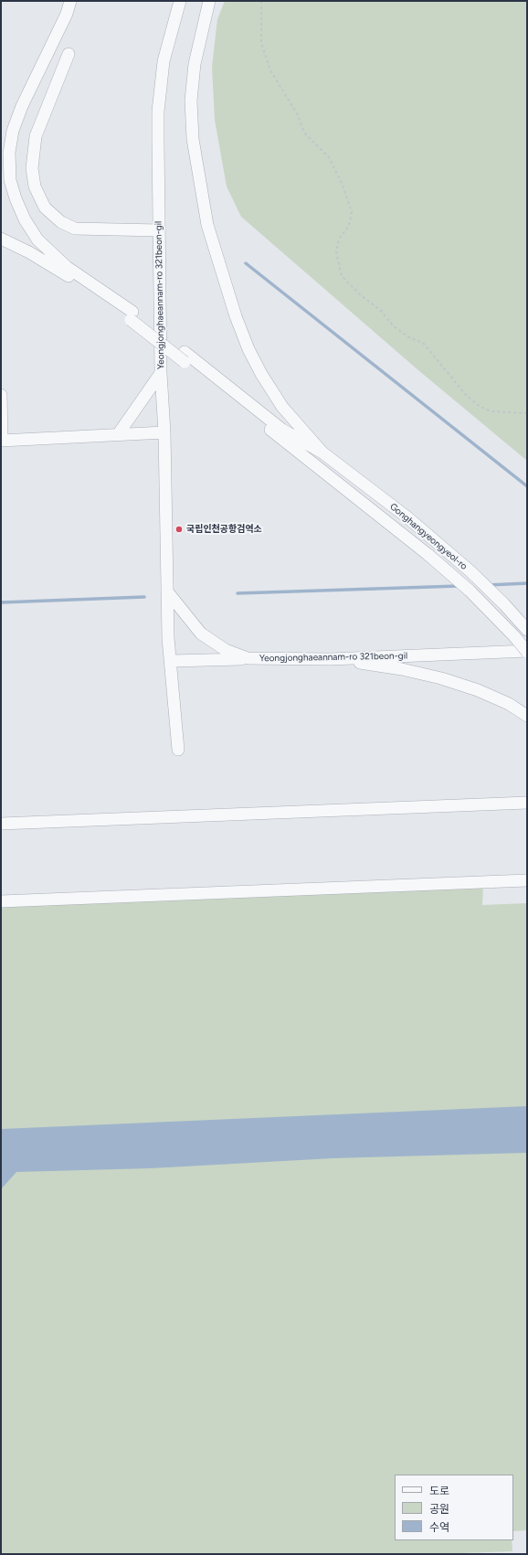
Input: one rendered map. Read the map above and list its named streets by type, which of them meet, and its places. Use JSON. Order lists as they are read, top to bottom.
{
  "streets": {
    "street": ["Yeongjonghaeannam-ro 321beon-gil", "Gonghangyeongyeol-ro"]
  },
  "crossings": [
    ["Yeongjonghaeannam-ro 321beon-gil", "Gonghangyeongyeol-ro"]
  ],
  "places": ["국립인천공항검역소"],
  "legend": ["도로", "공원", "수역"]
}
